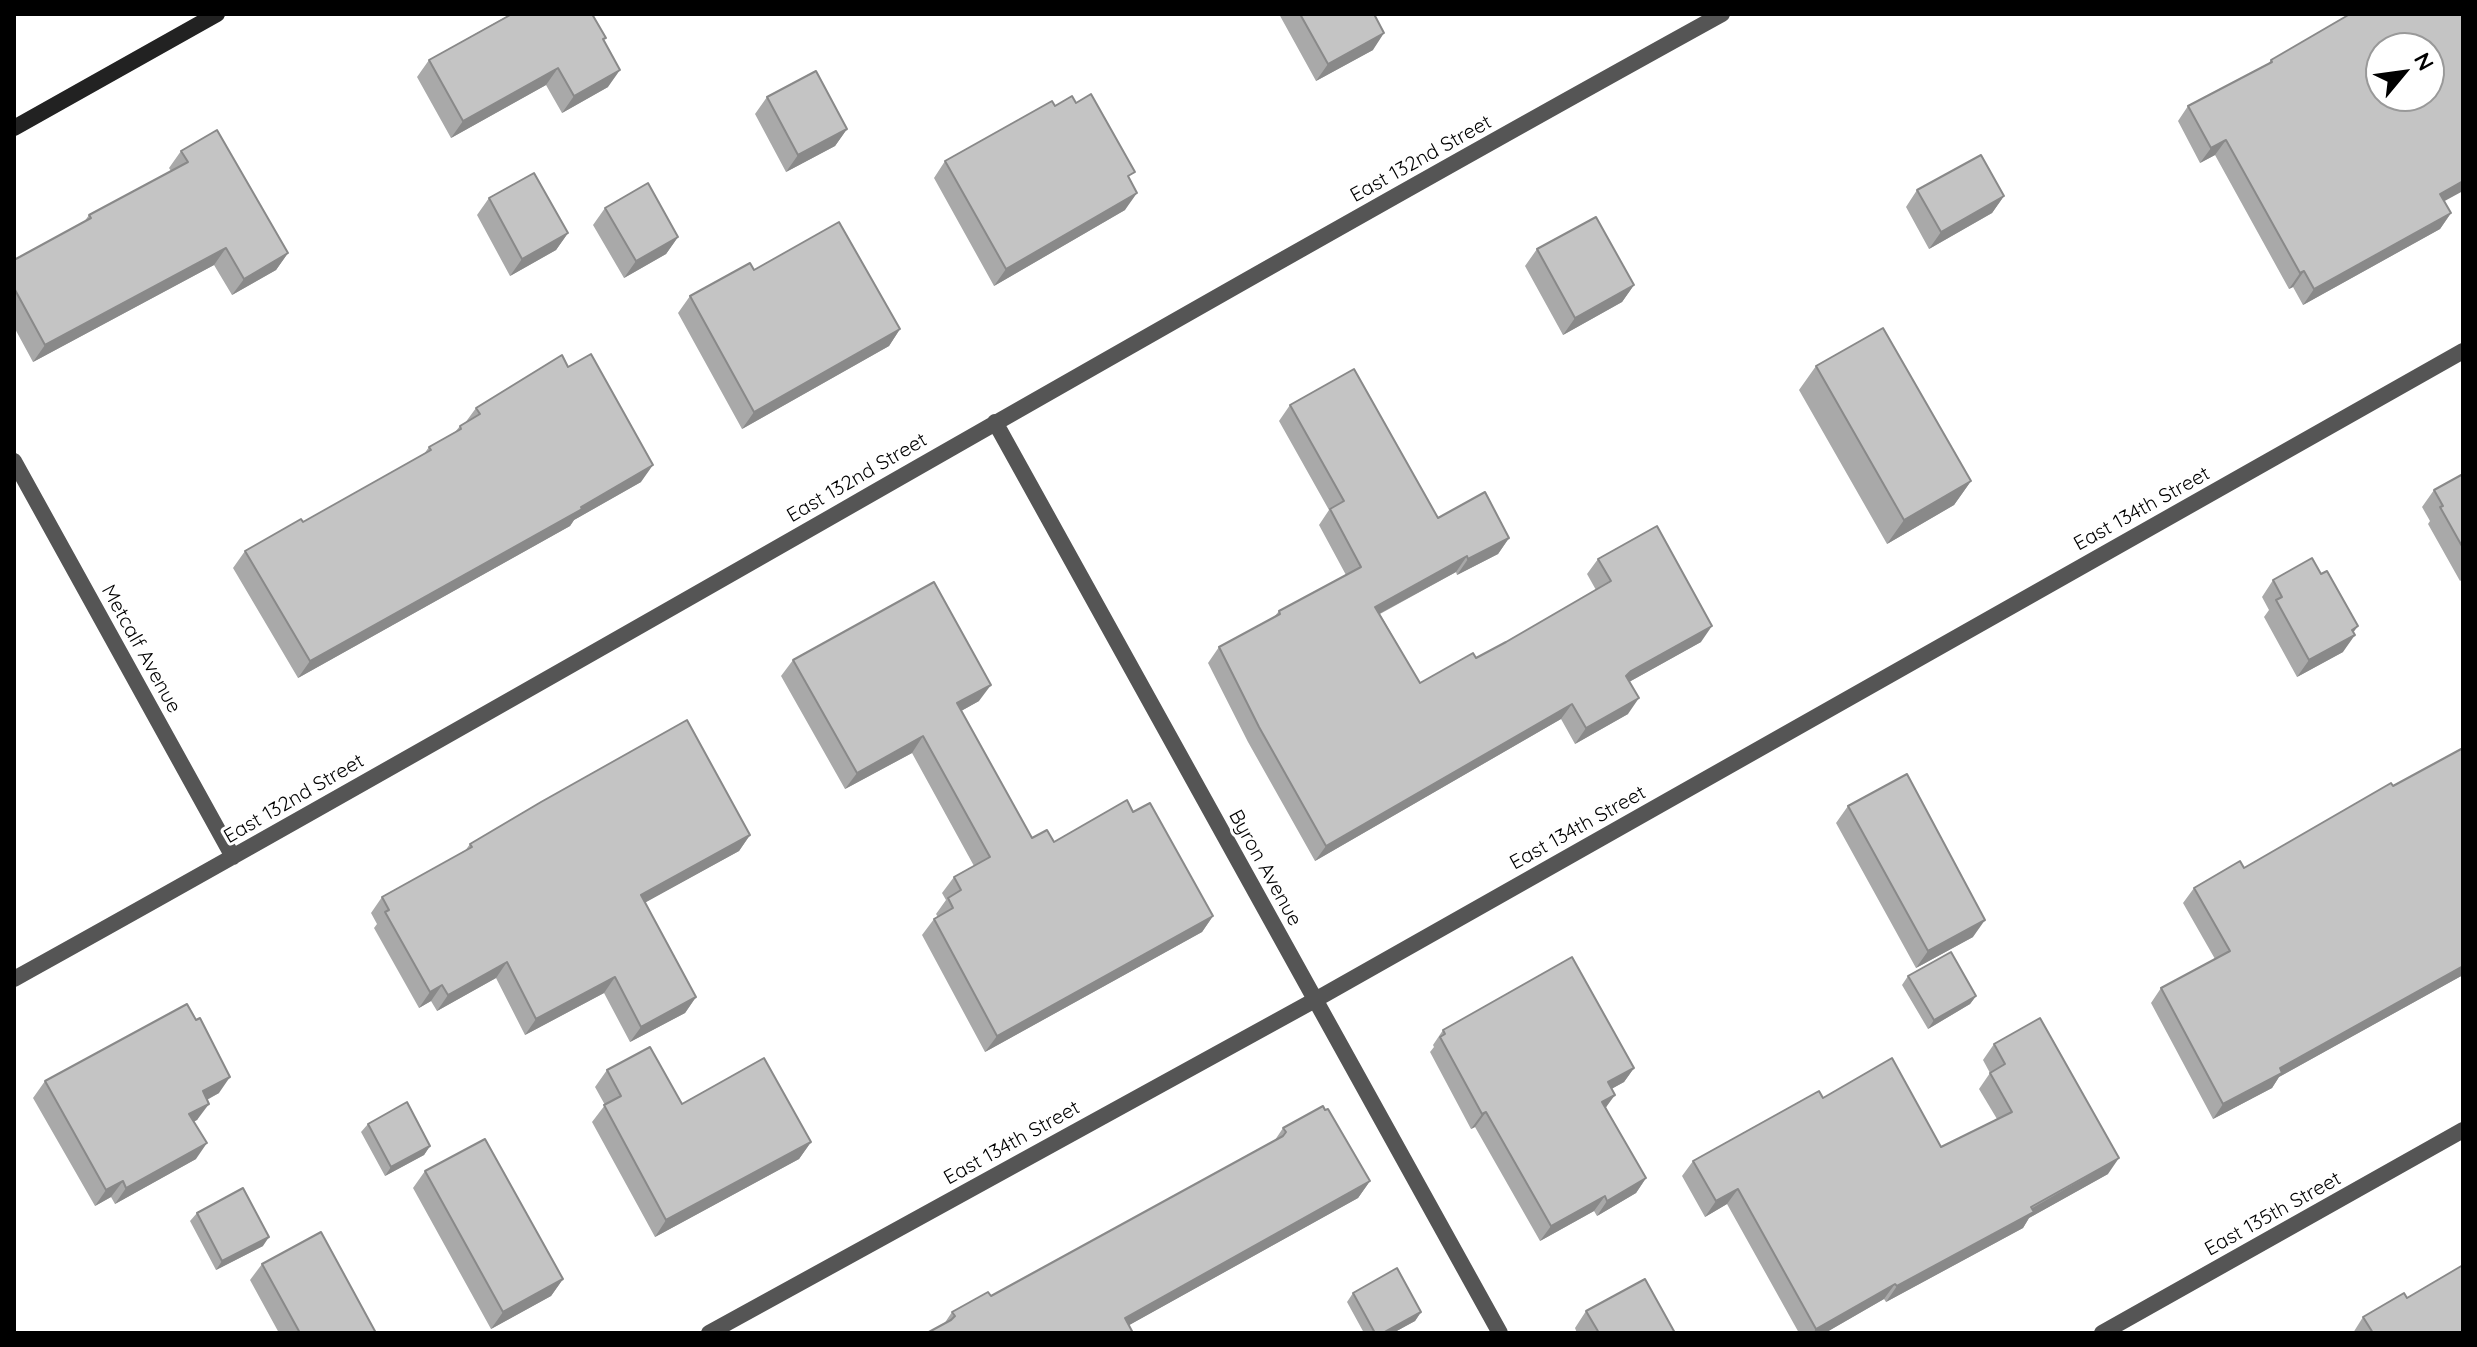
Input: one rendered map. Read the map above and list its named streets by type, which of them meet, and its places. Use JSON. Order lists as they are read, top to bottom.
{
  "streets": {
    "street": [
      "East 132nd Street",
      "East 134th Street",
      "Metcalf Avenue",
      "Byron Avenue",
      "East 135th Street"
    ]
  },
  "crossings": [
    ["East 132nd Street", "Metcalf Avenue"],
    ["East 132nd Street", "Byron Avenue"],
    ["East 134th Street", "Byron Avenue"]
  ],
  "north": "top right"
}
